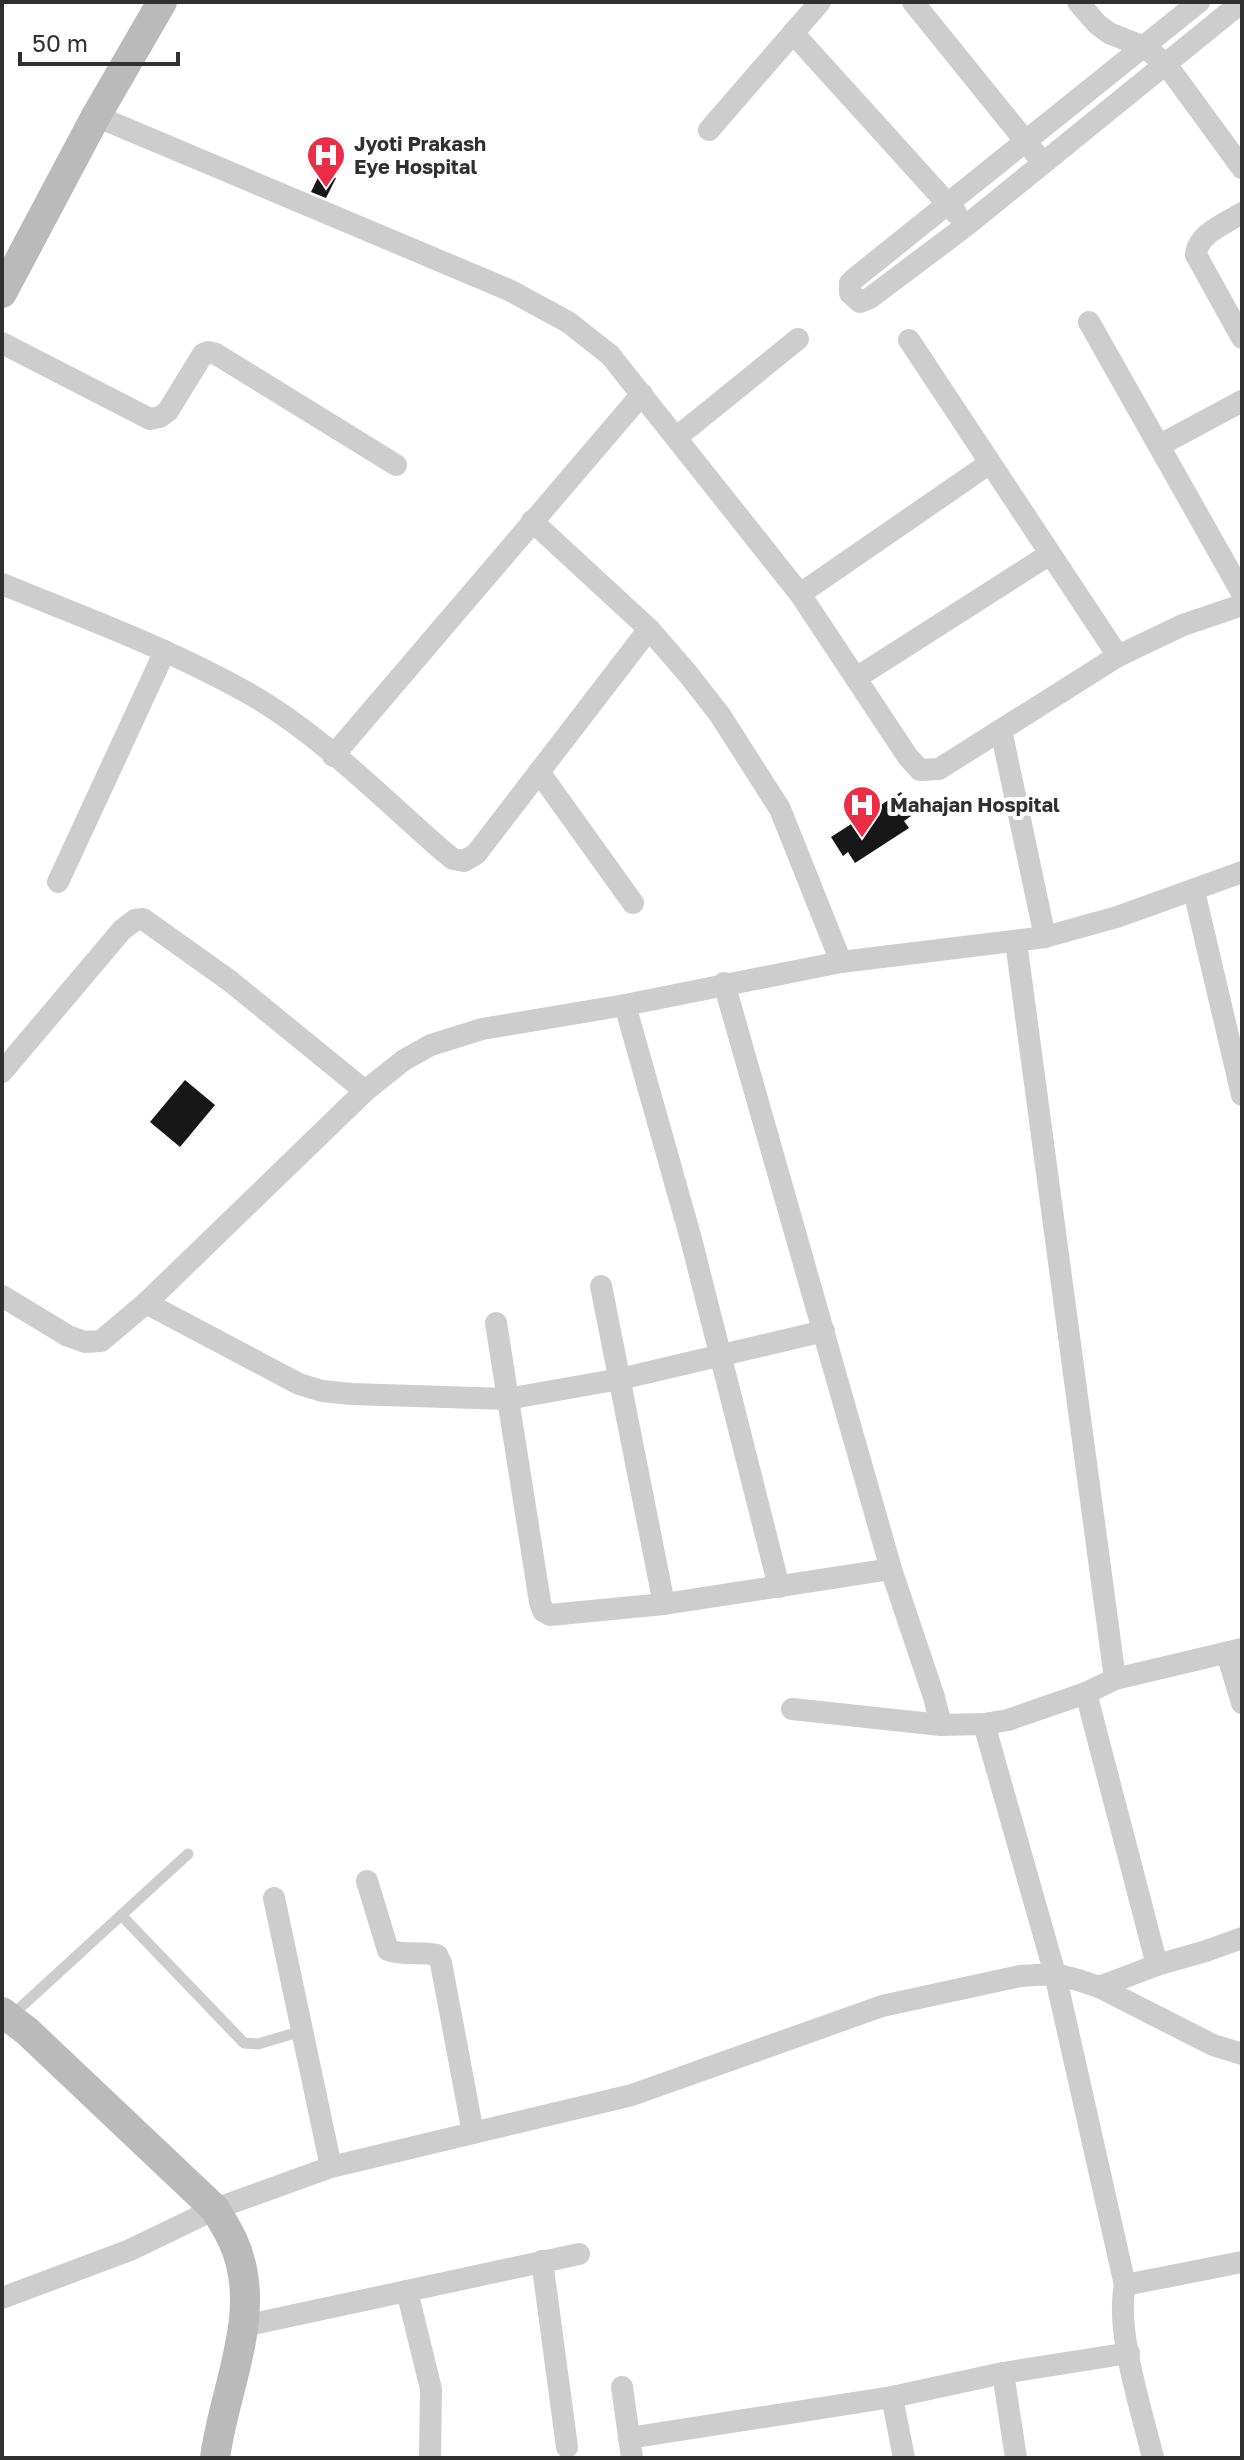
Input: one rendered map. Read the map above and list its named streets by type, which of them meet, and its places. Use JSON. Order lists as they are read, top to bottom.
{
  "places": {
    "hospital": ["Jyoti Prakash Eye Hospital", "Mahajan Hospital"]
  },
  "scale_bar": "50 m"
}
